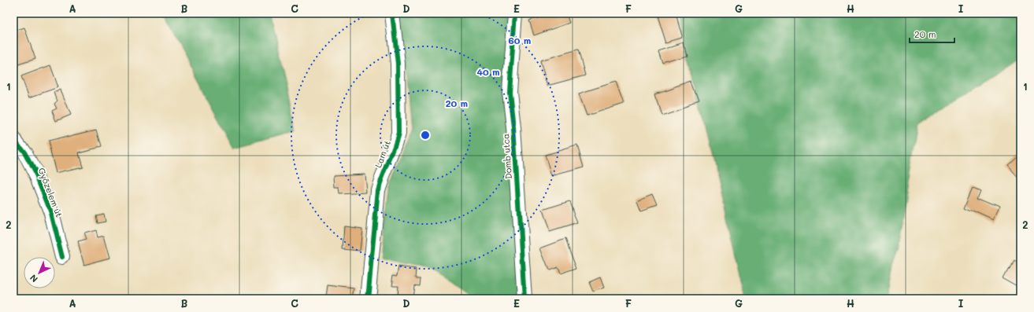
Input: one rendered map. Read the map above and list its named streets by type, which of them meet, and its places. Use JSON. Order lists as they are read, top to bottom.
{
  "streets": {
    "street": ["Lam út", "Domb utca", "Győzelem út"]
  },
  "scale_bar": "20 m",
  "north": "bottom left",
  "grid": {
    "columns": [
      "A",
      "B",
      "C",
      "D",
      "E",
      "F",
      "G",
      "H",
      "I"
    ],
    "rows": ["1", "2"]
  },
  "rings": ["60 m", "40 m", "20 m"]
}
